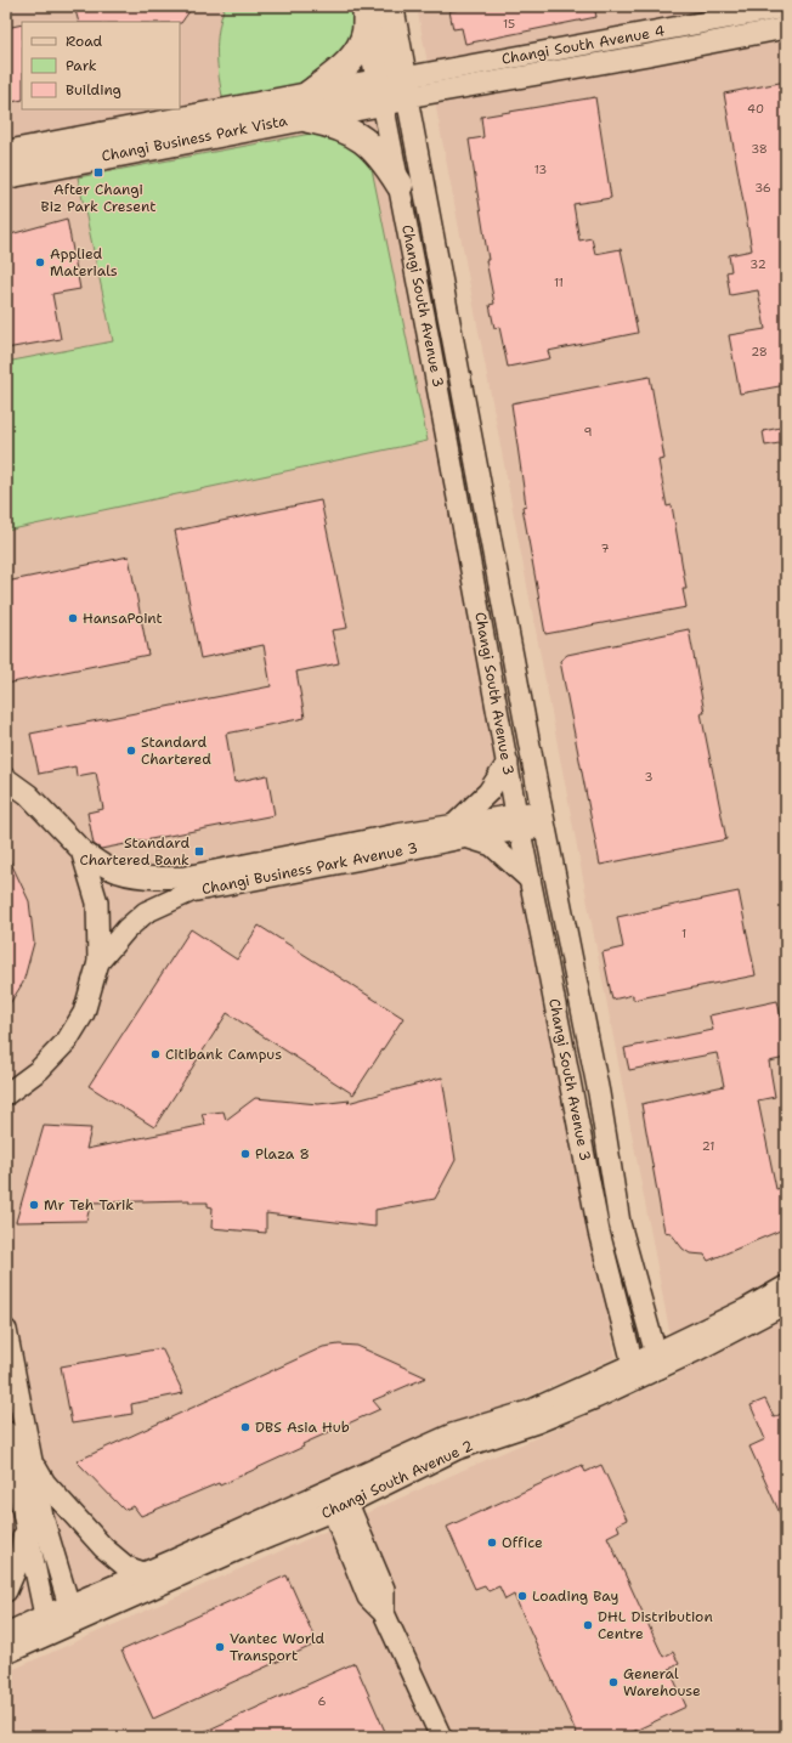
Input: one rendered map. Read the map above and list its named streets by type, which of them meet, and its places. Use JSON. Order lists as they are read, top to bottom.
{
  "streets": {
    "main road": ["Changi Business Park Vista", "Changi South Avenue 3"],
    "street": ["Changi South Avenue 4", "Changi Business Park Avenue 3", "Changi South Avenue 2"]
  },
  "crossings": [
    ["Changi South Avenue 4", "Changi Business Park Vista"],
    ["Changi South Avenue 4", "Changi South Avenue 3"],
    ["Changi Business Park Vista", "Changi South Avenue 3"],
    ["Changi South Avenue 3", "Changi Business Park Avenue 3"],
    ["Changi South Avenue 3", "Changi South Avenue 2"]
  ],
  "places": {
    "transit": ["After Changi Biz Park Cresent", "Standard Chartered Bank"],
    "other": [
      "Applied Materials",
      "HansaPoint",
      "Standard Chartered",
      "Citibank Campus",
      "Plaza 8",
      "Mr Teh Tarik",
      "DBS Asia Hub",
      "Office",
      "Loading Bay",
      "DHL Distribution Centre",
      "Vantec World Transport",
      "General Warehouse"
    ]
  },
  "house_numbers": [
    "15",
    "40",
    "38",
    "13",
    "36",
    "32",
    "11",
    "28",
    "9",
    "7",
    "3",
    "1",
    "21",
    "6"
  ],
  "legend": ["Road", "Park", "Building"]
}
